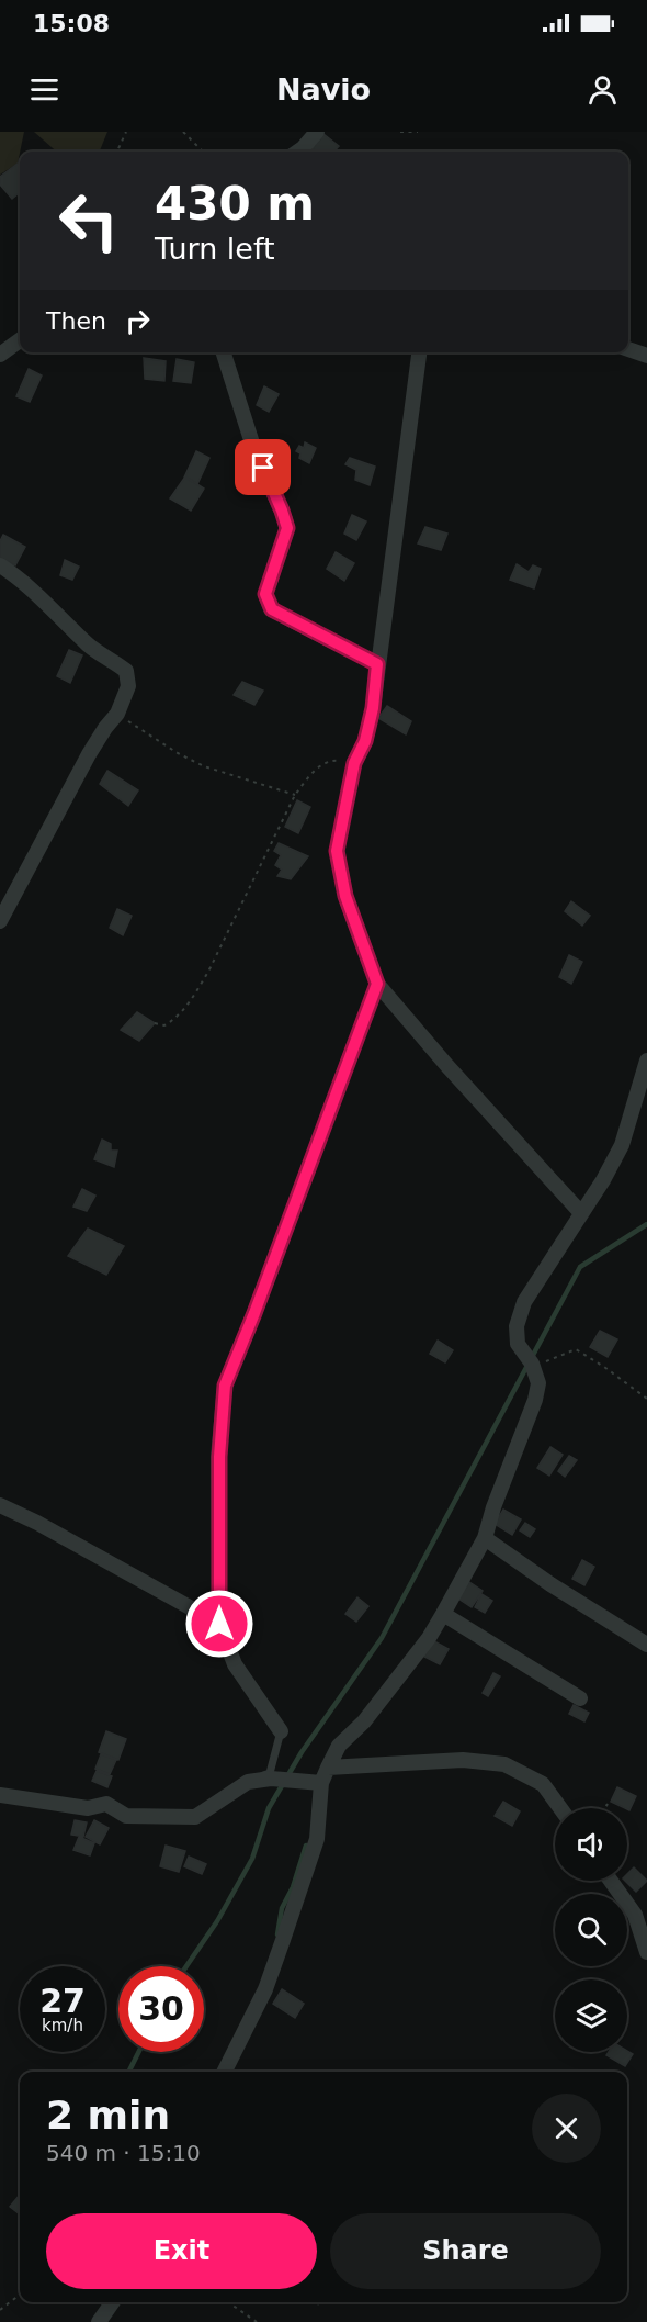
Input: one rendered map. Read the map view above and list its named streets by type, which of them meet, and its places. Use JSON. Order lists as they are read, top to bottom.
{
  "page": {
    "status": "15:08",
    "header": "Navio",
    "turn": ["430 m", "Turn left"],
    "then": "Then",
    "speed": "27 km/h",
    "limit": "30",
    "heading": ["2 min", "540 m · 15:10"],
    "buttons": ["Exit", "Share"]
  }
}
